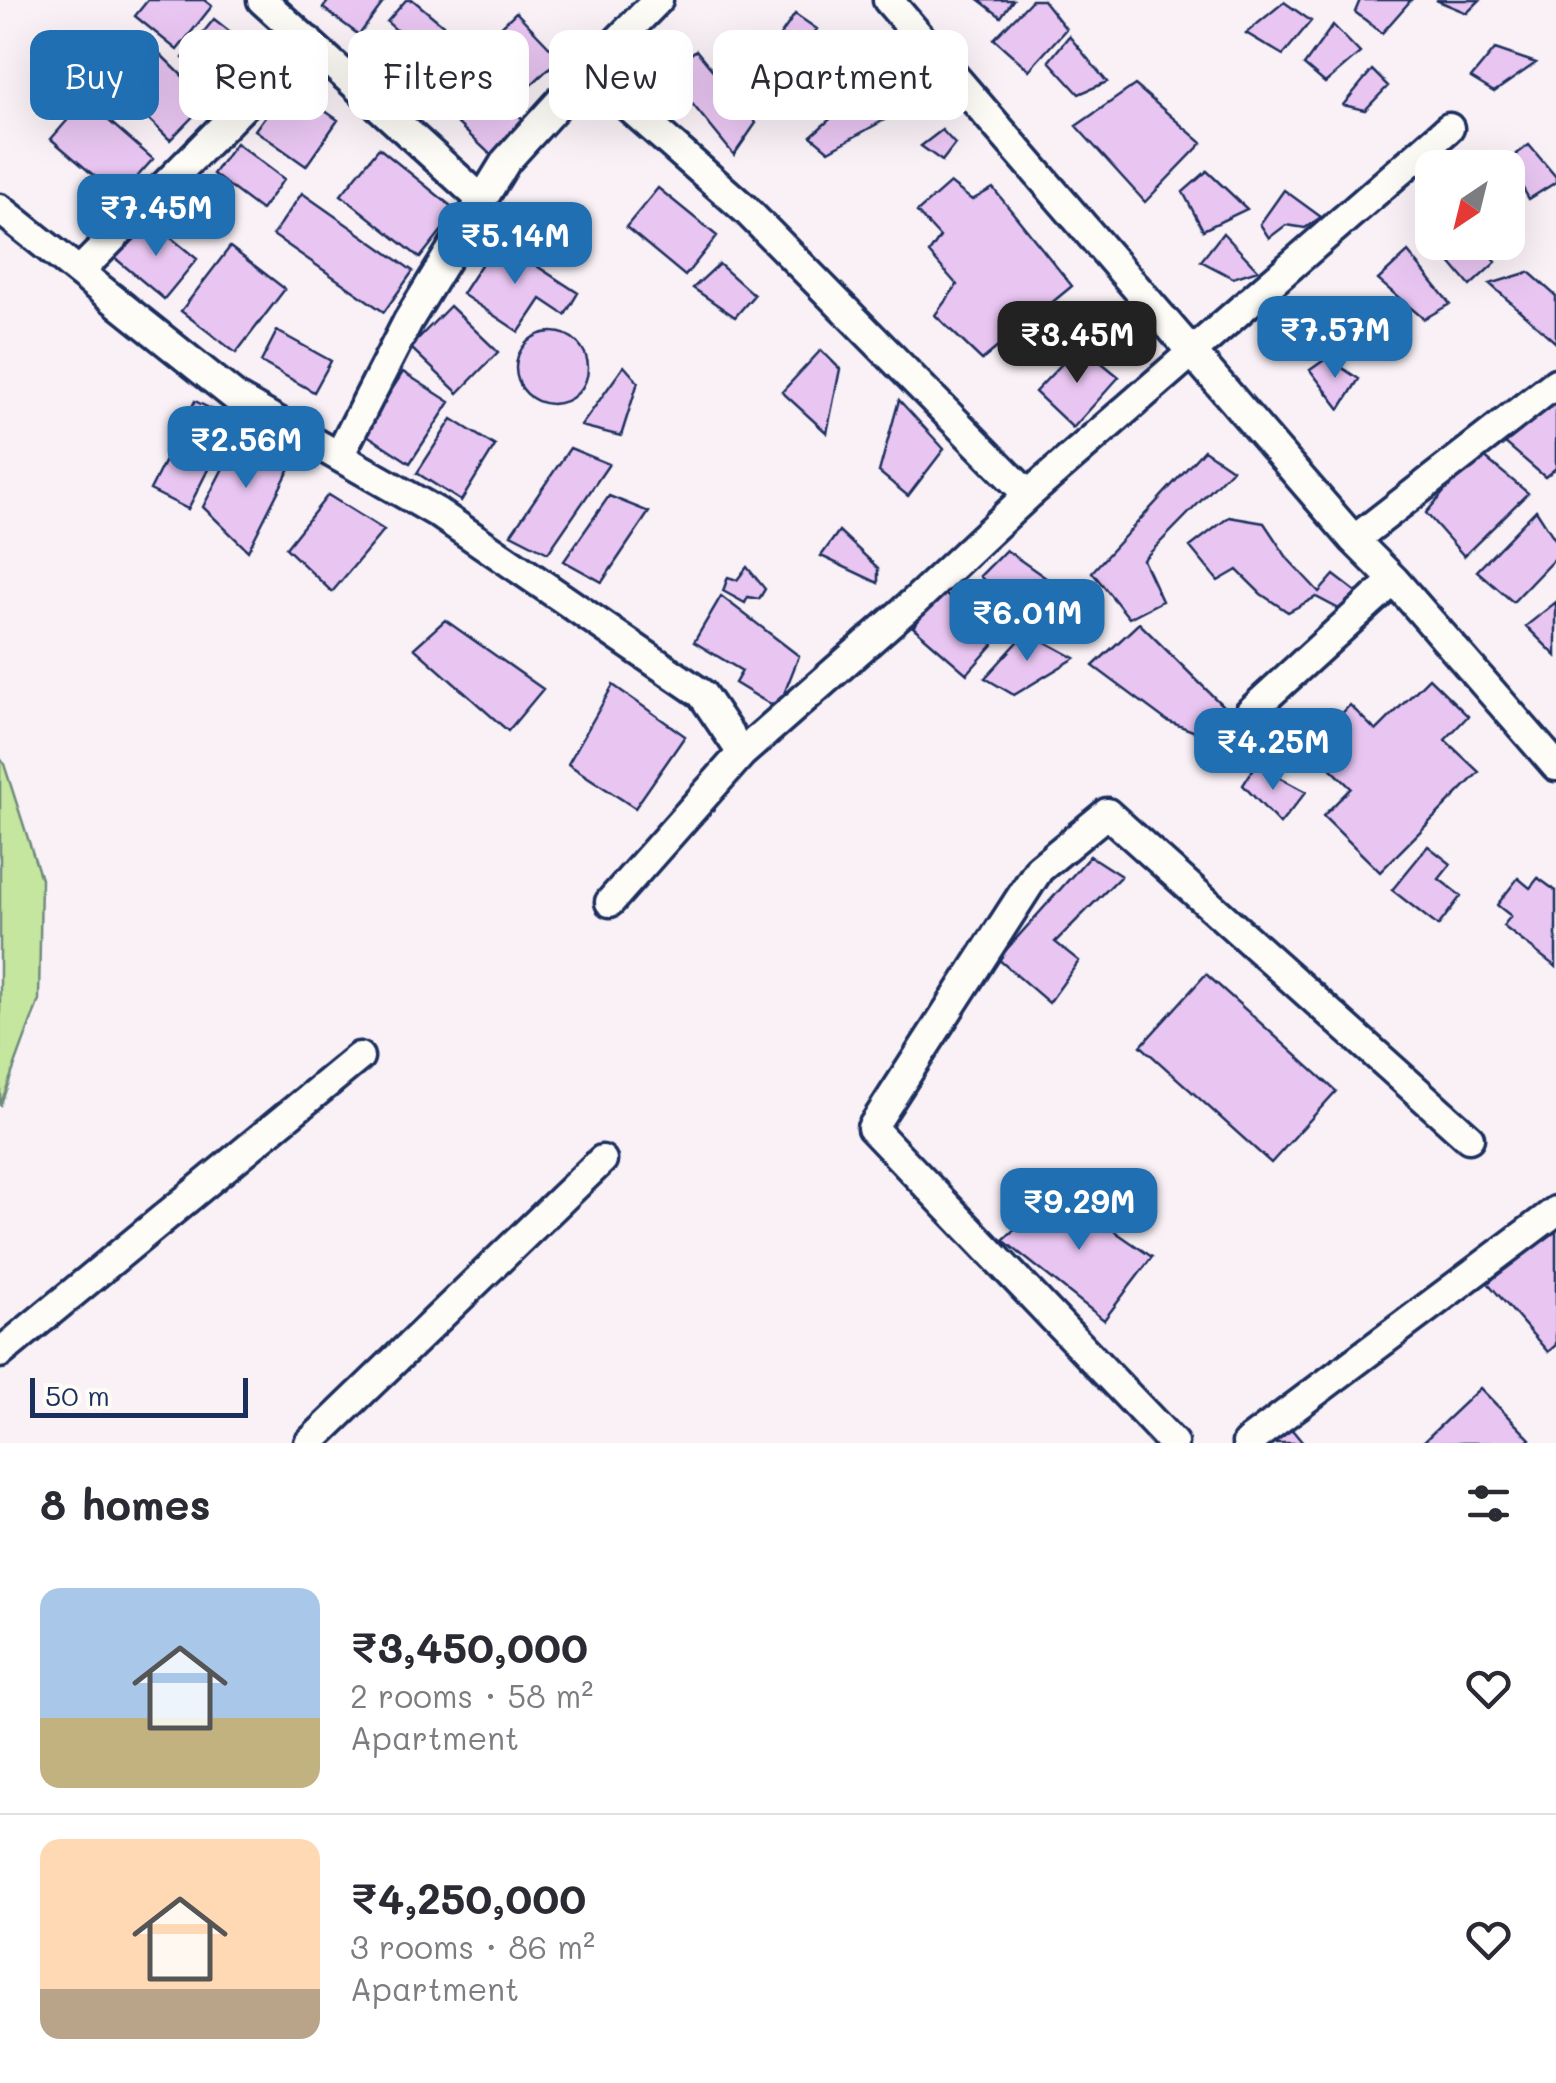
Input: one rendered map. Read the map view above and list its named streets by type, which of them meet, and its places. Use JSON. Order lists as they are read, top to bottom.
{
  "scale_bar": "50 m",
  "north": "bottom left",
  "page": {
    "chip": [
      "Buy",
      "Rent",
      "Filters",
      "New",
      "Apartment"
    ],
    "price": [
      "₹7.45M",
      "₹5.14M",
      "₹7.57M",
      "₹3.45M",
      "₹2.56M",
      "₹6.01M",
      "₹4.25M",
      "₹9.29M"
    ],
    "scale": "50 m",
    "heading": "8 homes",
    "list": [
      {
        "name": "₹3,450,000",
        "note": "2 rooms · 58 m² · Apartment"
      },
      {
        "name": "₹4,250,000",
        "note": "3 rooms · 86 m² · Apartment"
      }
    ]
  }
}
